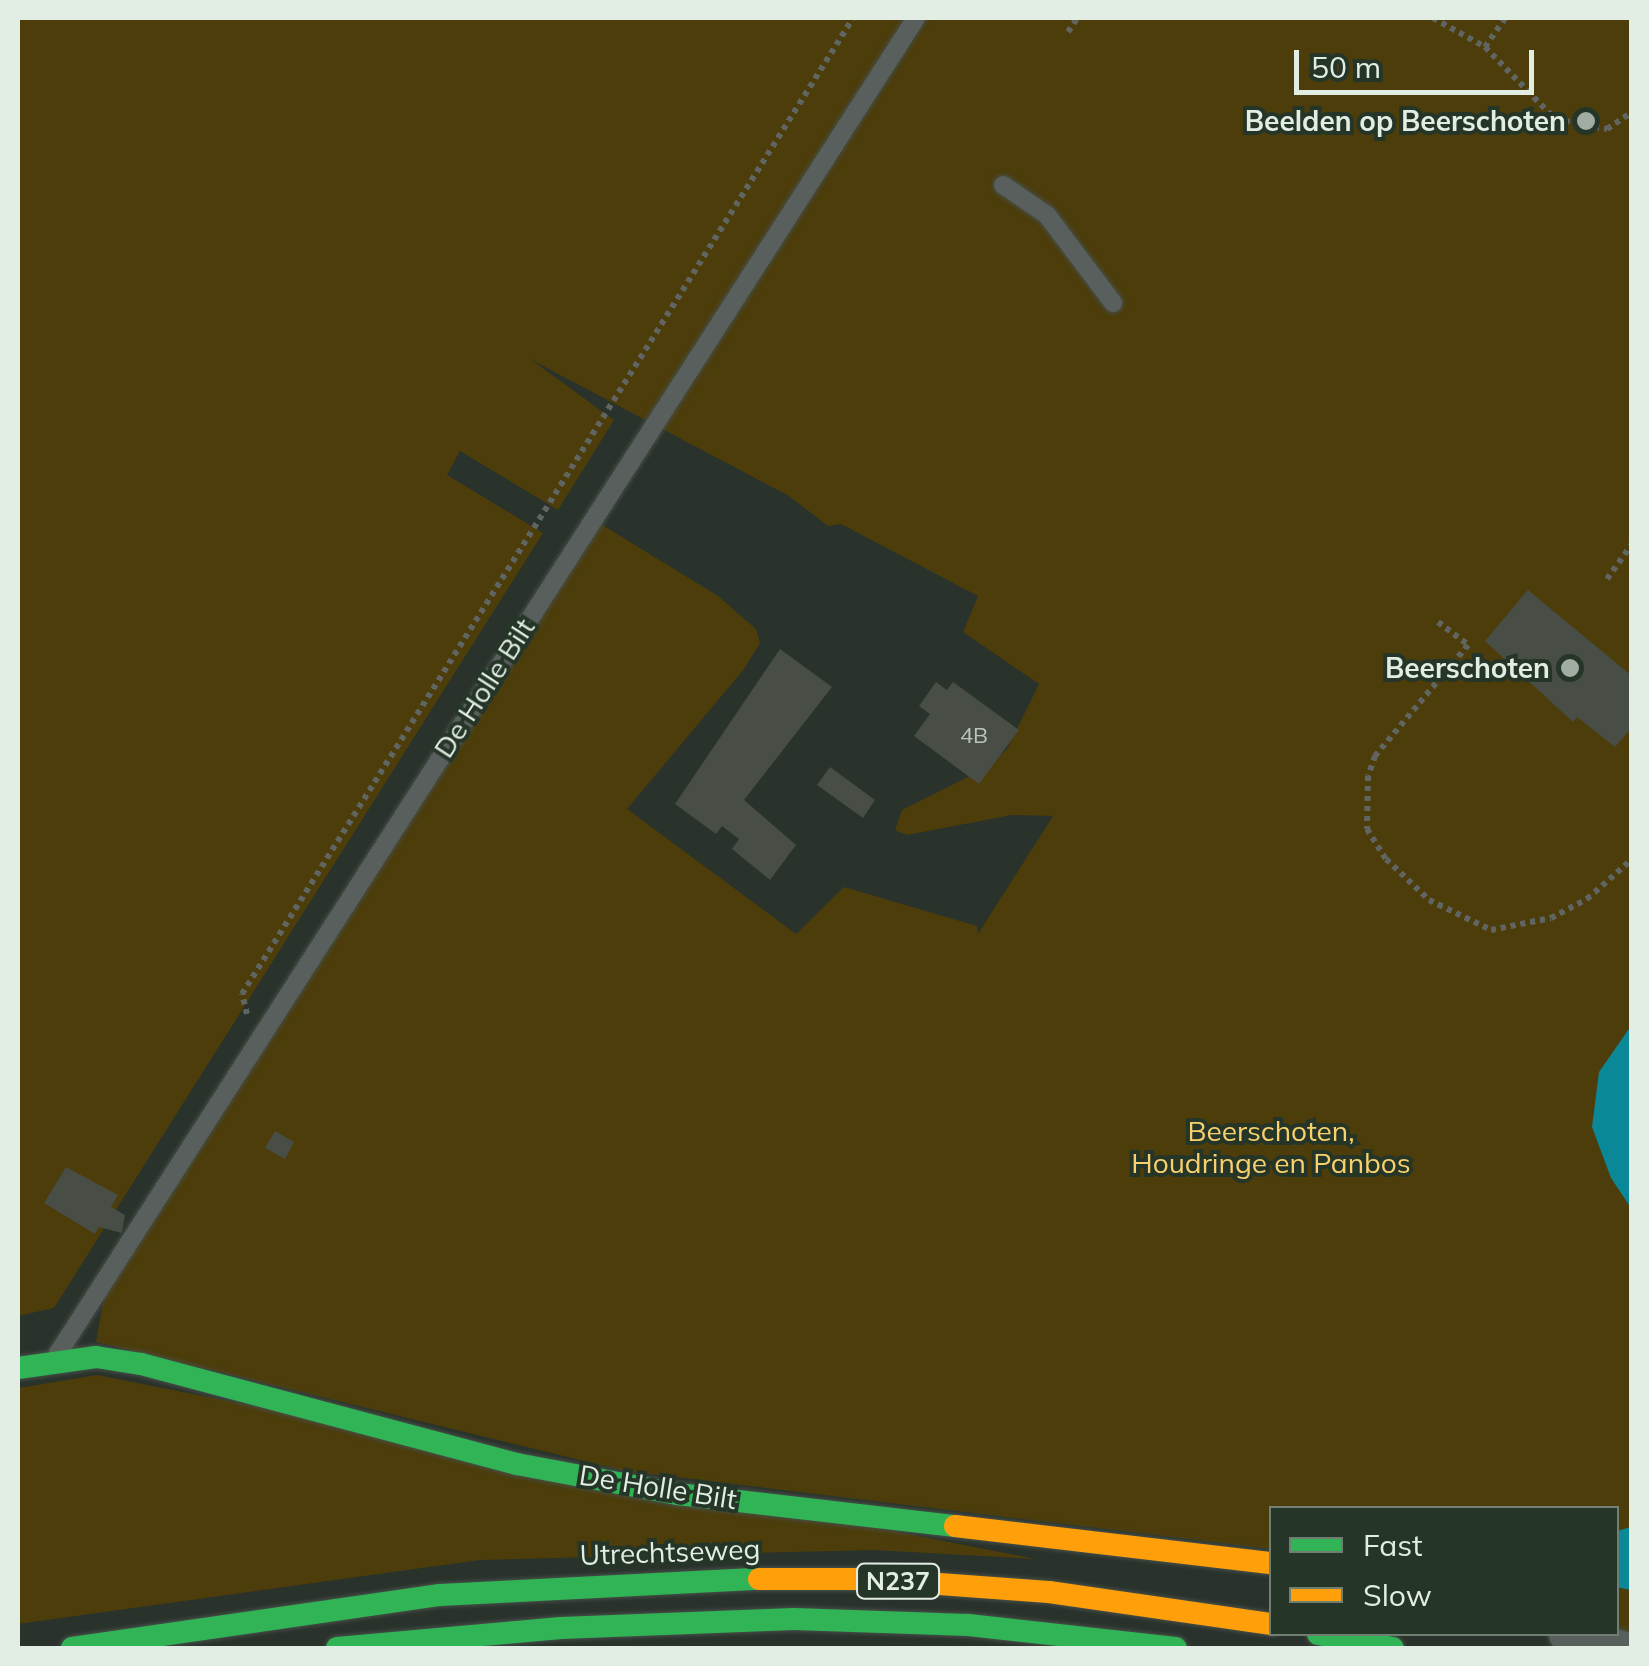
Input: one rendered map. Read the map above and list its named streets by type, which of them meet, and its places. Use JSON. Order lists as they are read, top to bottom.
{
  "streets": {
    "main road": ["De Holle Bilt", "Utrechtseweg", "N237"]
  },
  "parks": ["Beerschoten, Houdringe en Panbos"],
  "places": ["Beelden op Beerschoten", "Beerschoten"],
  "house_numbers": ["4B"],
  "legend": ["Fast", "Slow"],
  "scale_bar": "50 m"
}
